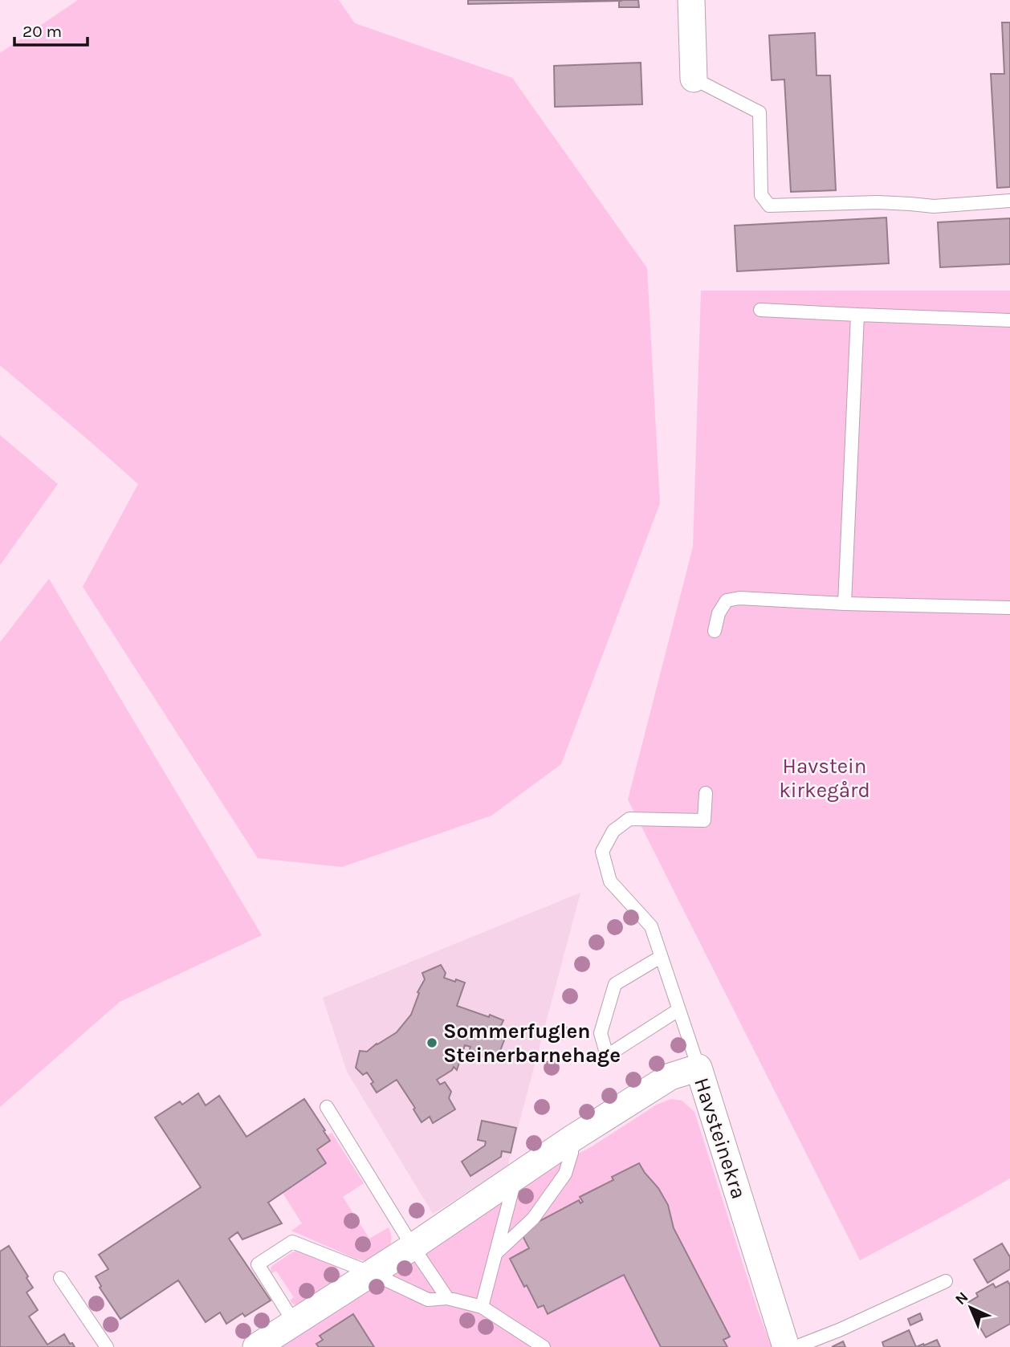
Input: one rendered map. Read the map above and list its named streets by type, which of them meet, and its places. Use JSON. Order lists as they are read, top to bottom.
{
  "streets": {
    "street": ["Havsteinekra"]
  },
  "parks": ["Havstein kirkegård"],
  "places": ["Sommerfuglen Steinerbarnehage"],
  "scale_bar": "20 m",
  "north": "top left"
}
